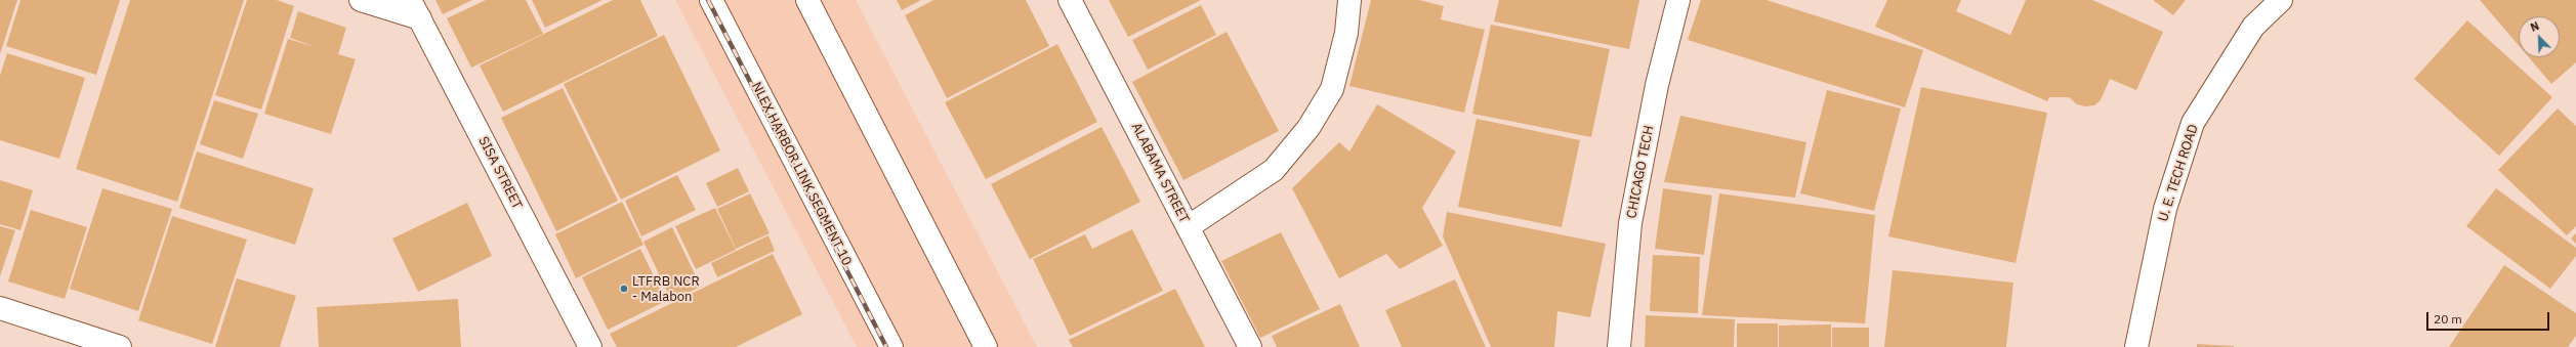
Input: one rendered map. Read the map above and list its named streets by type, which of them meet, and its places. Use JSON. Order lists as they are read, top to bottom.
{
  "streets": {
    "main road": [
      "CHICAGO TECH",
      "SISA STREET",
      "ALABAMA STREET",
      "U. E. TECH ROAD",
      "NLEX HARBOR LINK SEGMENT 10"
    ]
  },
  "places": ["LTFRB NCR - Malabon"],
  "scale_bar": "20 m",
  "north": "top left"
}
